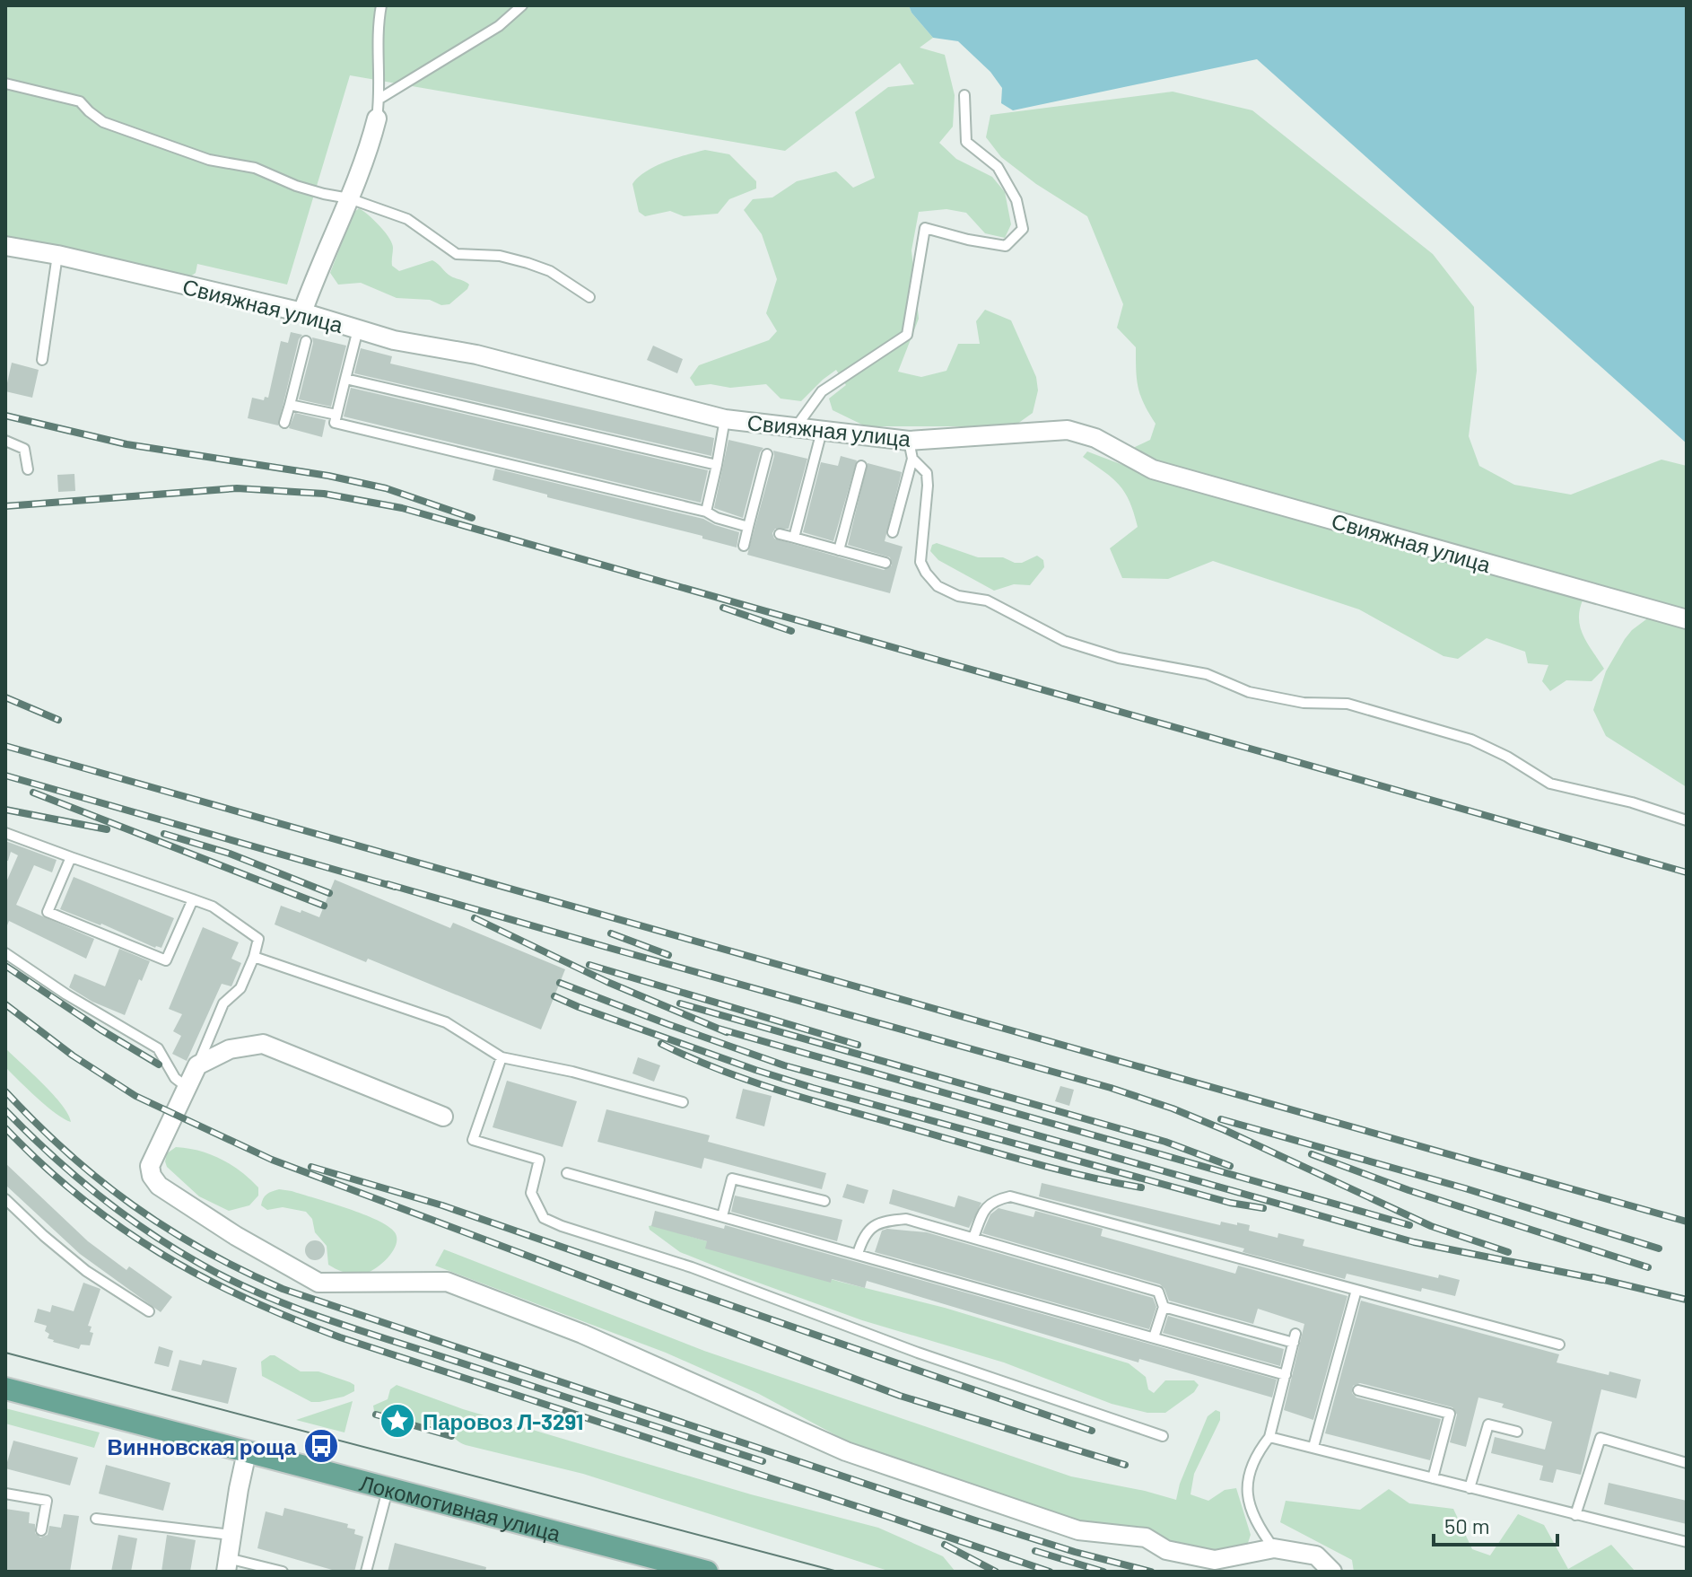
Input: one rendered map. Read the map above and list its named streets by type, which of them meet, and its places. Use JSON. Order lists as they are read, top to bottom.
{
  "streets": {
    "main road": ["Локомотивная улица"],
    "street": ["Свияжная улица"]
  },
  "places": {
    "place": ["Паровоз Л-3291"],
    "bus stop": ["Винновская роща"]
  },
  "scale_bar": "50 m"
}
